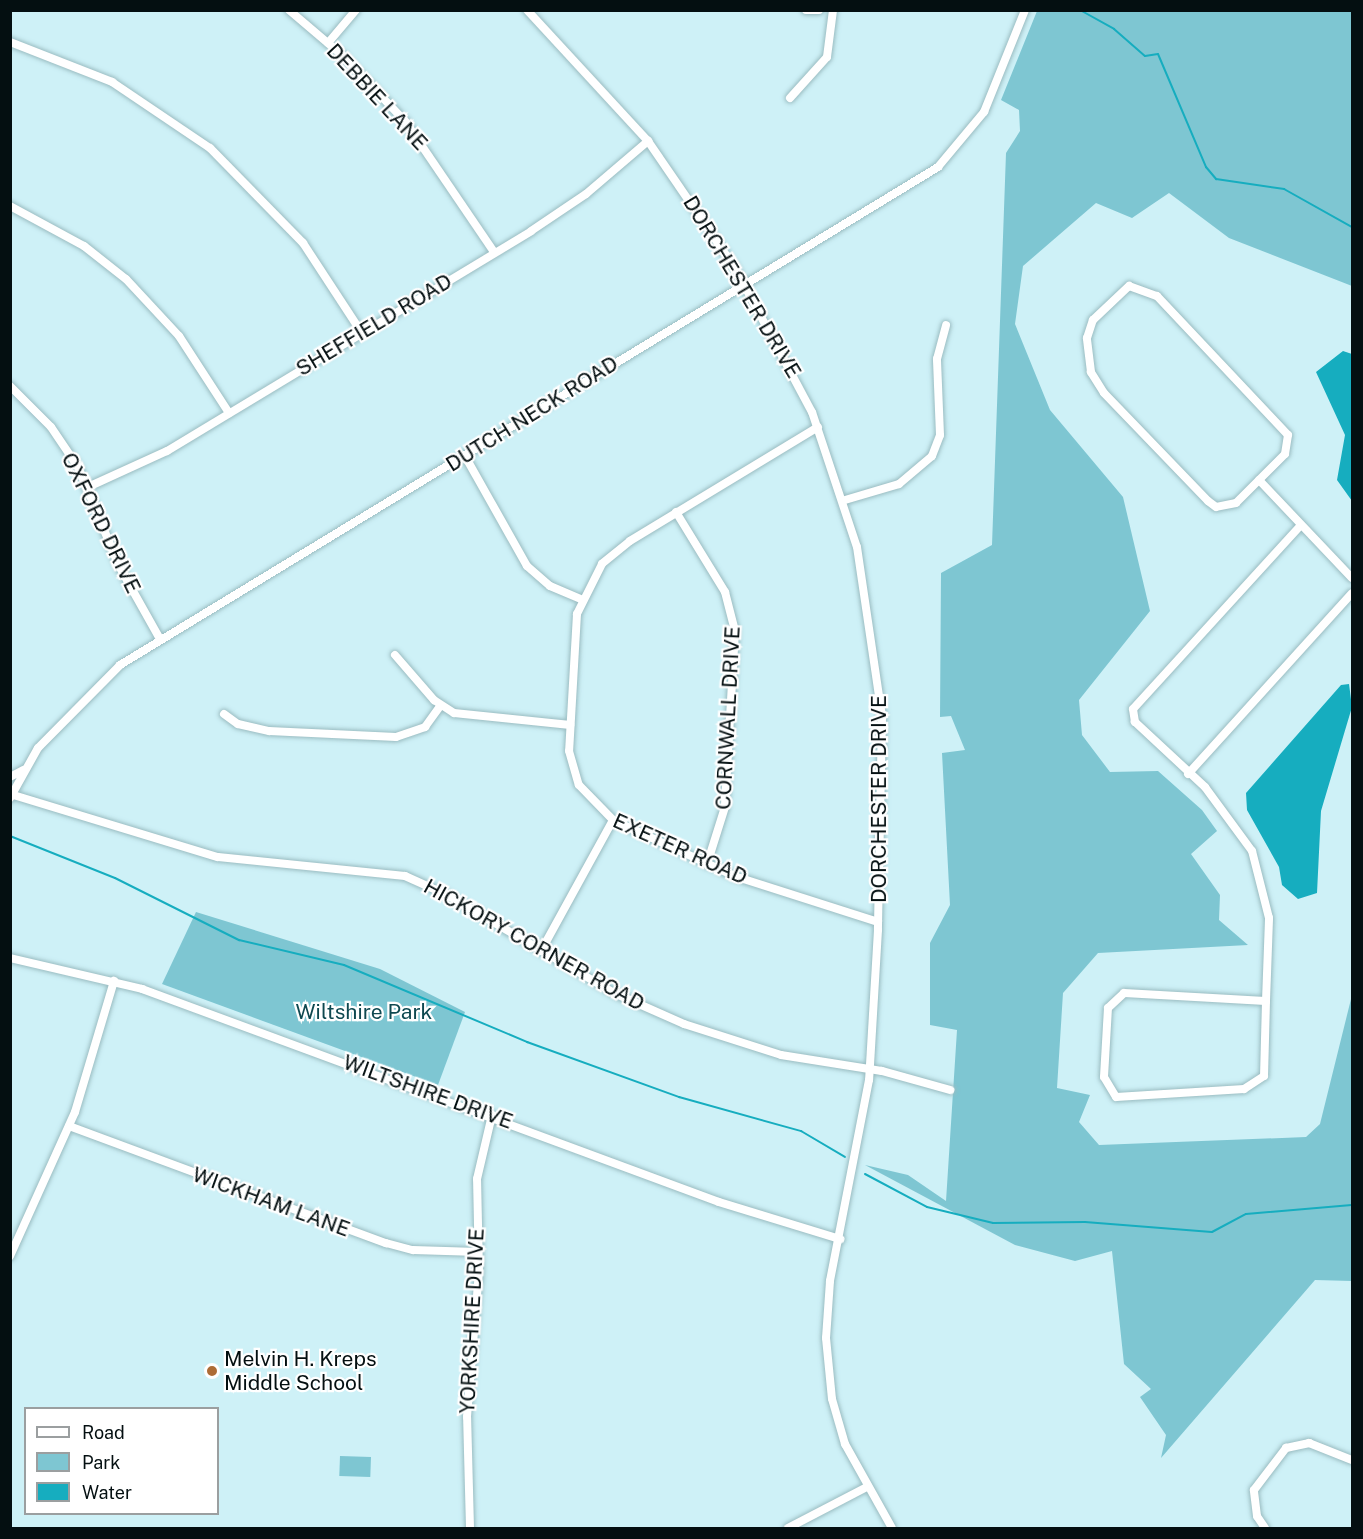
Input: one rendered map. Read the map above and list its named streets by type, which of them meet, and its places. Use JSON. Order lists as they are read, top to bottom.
{
  "streets": {
    "street": [
      "DEBBIE LANE",
      "DORCHESTER DRIVE",
      "SHEFFIELD ROAD",
      "DUTCH NECK ROAD",
      "OXFORD DRIVE",
      "CORNWALL DRIVE",
      "EXETER ROAD",
      "HICKORY CORNER ROAD",
      "WILTSHIRE DRIVE",
      "WICKHAM LANE",
      "YORKSHIRE DRIVE"
    ]
  },
  "crossings": [
    ["DEBBIE LANE", "SHEFFIELD ROAD"],
    ["DORCHESTER DRIVE", "SHEFFIELD ROAD"],
    ["DORCHESTER DRIVE", "DUTCH NECK ROAD"],
    ["DORCHESTER DRIVE", "EXETER ROAD"],
    ["DORCHESTER DRIVE", "HICKORY CORNER ROAD"],
    ["DORCHESTER DRIVE", "WILTSHIRE DRIVE"],
    ["SHEFFIELD ROAD", "OXFORD DRIVE"],
    ["DUTCH NECK ROAD", "OXFORD DRIVE"],
    ["DUTCH NECK ROAD", "HICKORY CORNER ROAD"],
    ["CORNWALL DRIVE", "EXETER ROAD"],
    ["WILTSHIRE DRIVE", "YORKSHIRE DRIVE"],
    ["WICKHAM LANE", "YORKSHIRE DRIVE"]
  ],
  "parks": ["Wiltshire Park"],
  "places": ["Melvin H. Kreps Middle School"],
  "legend": ["Road", "Park", "Water"]
}
